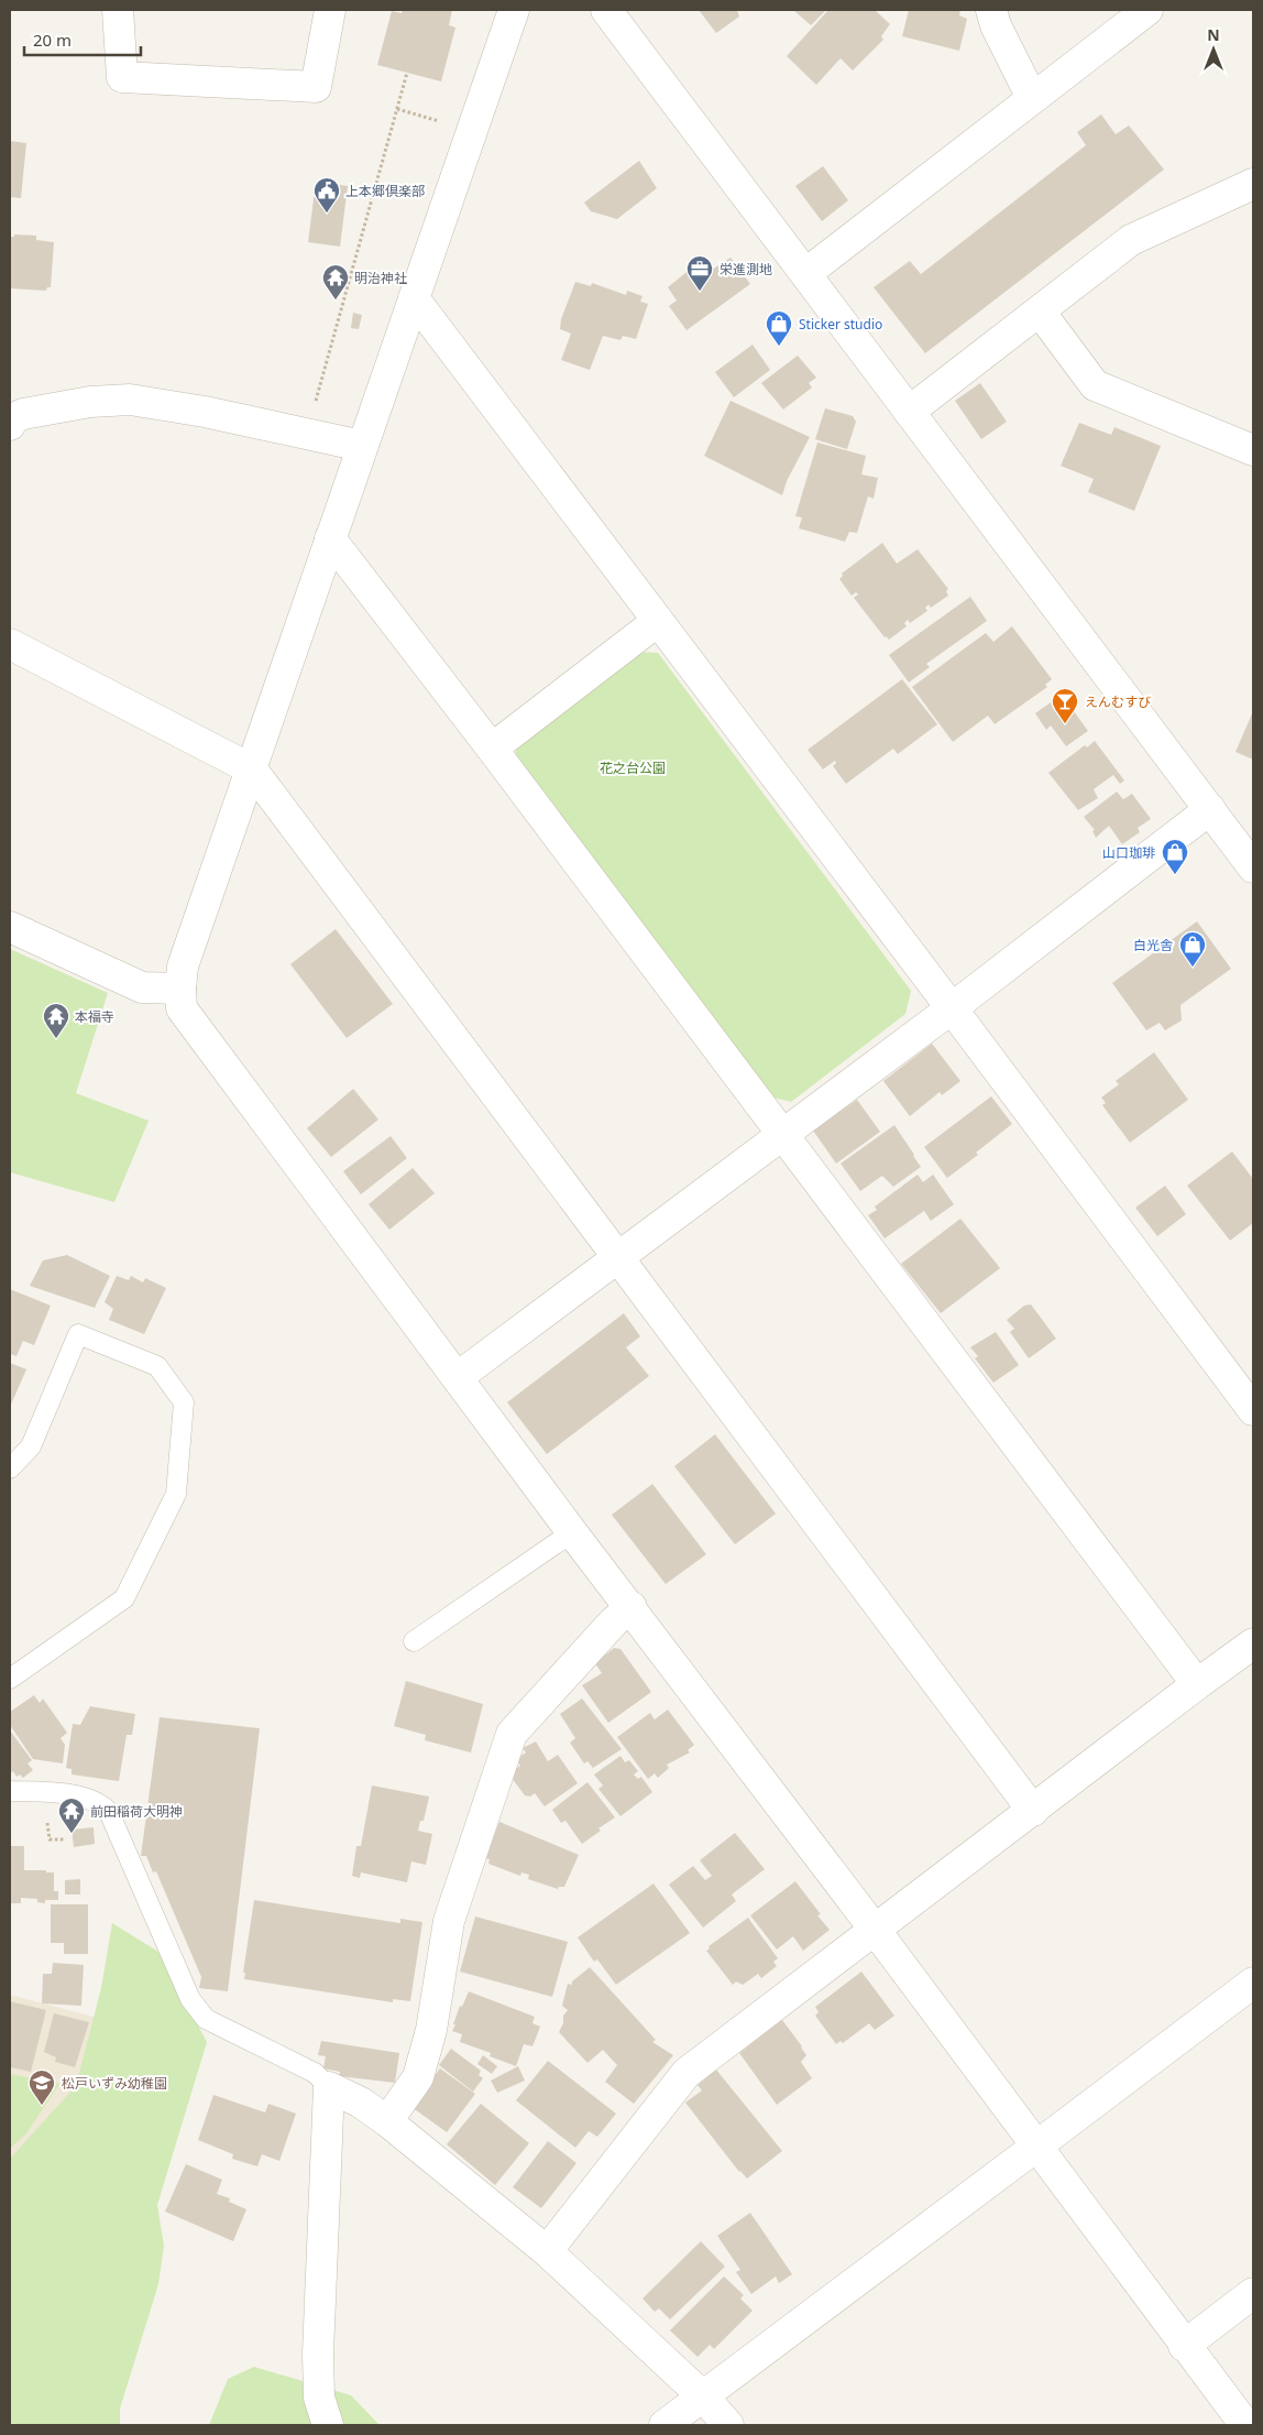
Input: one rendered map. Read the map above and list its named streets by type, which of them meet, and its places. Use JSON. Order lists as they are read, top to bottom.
{
  "parks": ["花之台公園"],
  "places": {
    "public building": ["上本郷倶楽部"],
    "office": ["栄進測地"],
    "temple": ["明治神社", "本福寺", "前田稲荷大明神"],
    "shop": ["Sticker studio", "山口珈琲", "白光舎"],
    "bar": ["えんむすび"],
    "school or university": ["松戸いずみ幼稚園"]
  },
  "scale_bar": "20 m",
  "north": "top"
}
